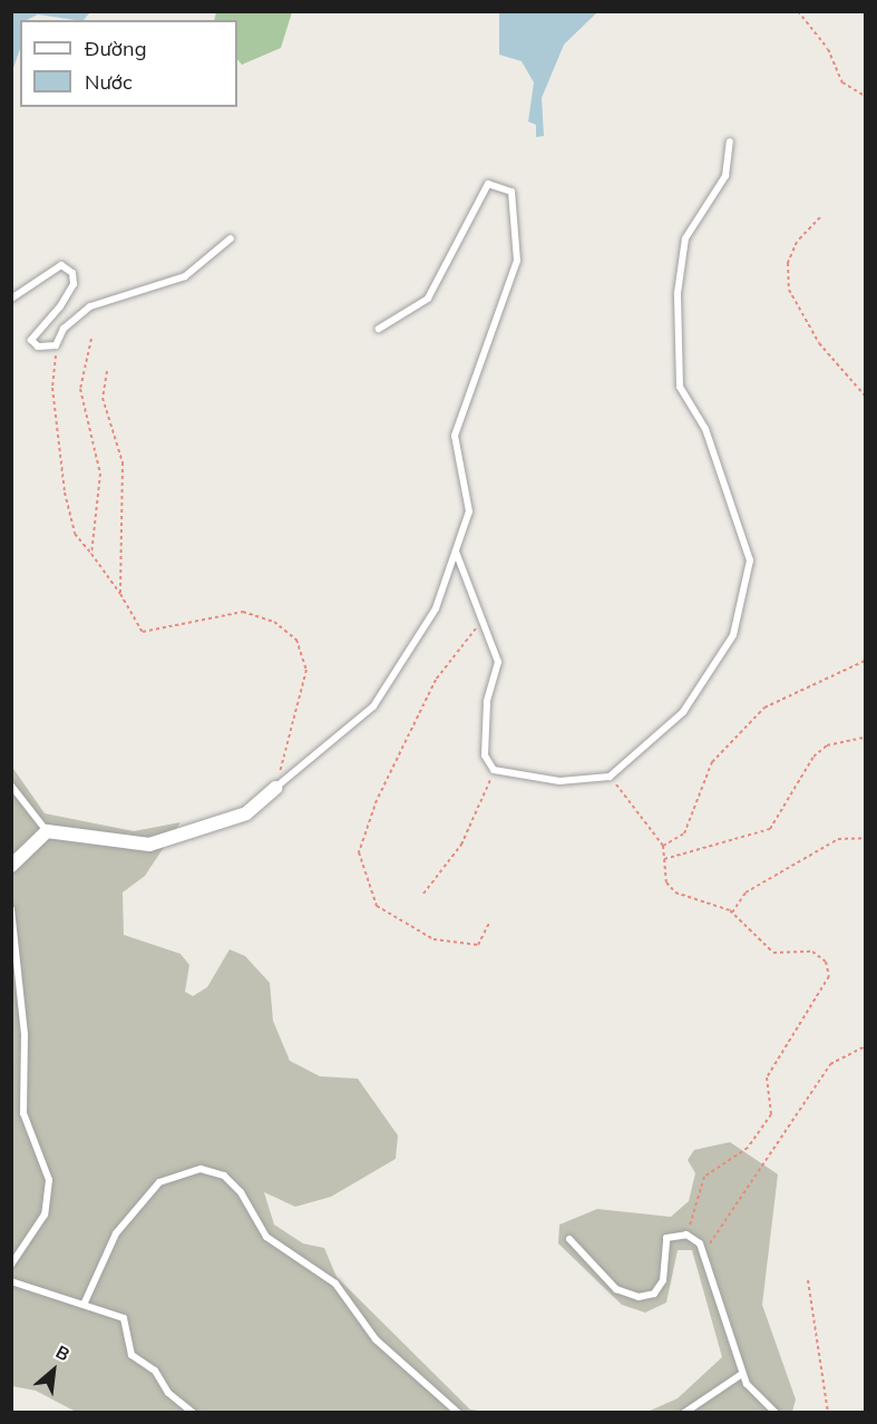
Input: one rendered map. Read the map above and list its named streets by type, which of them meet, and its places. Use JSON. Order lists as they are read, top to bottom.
{
  "legend": ["Đường", "Nước"],
  "north": "top right"
}
